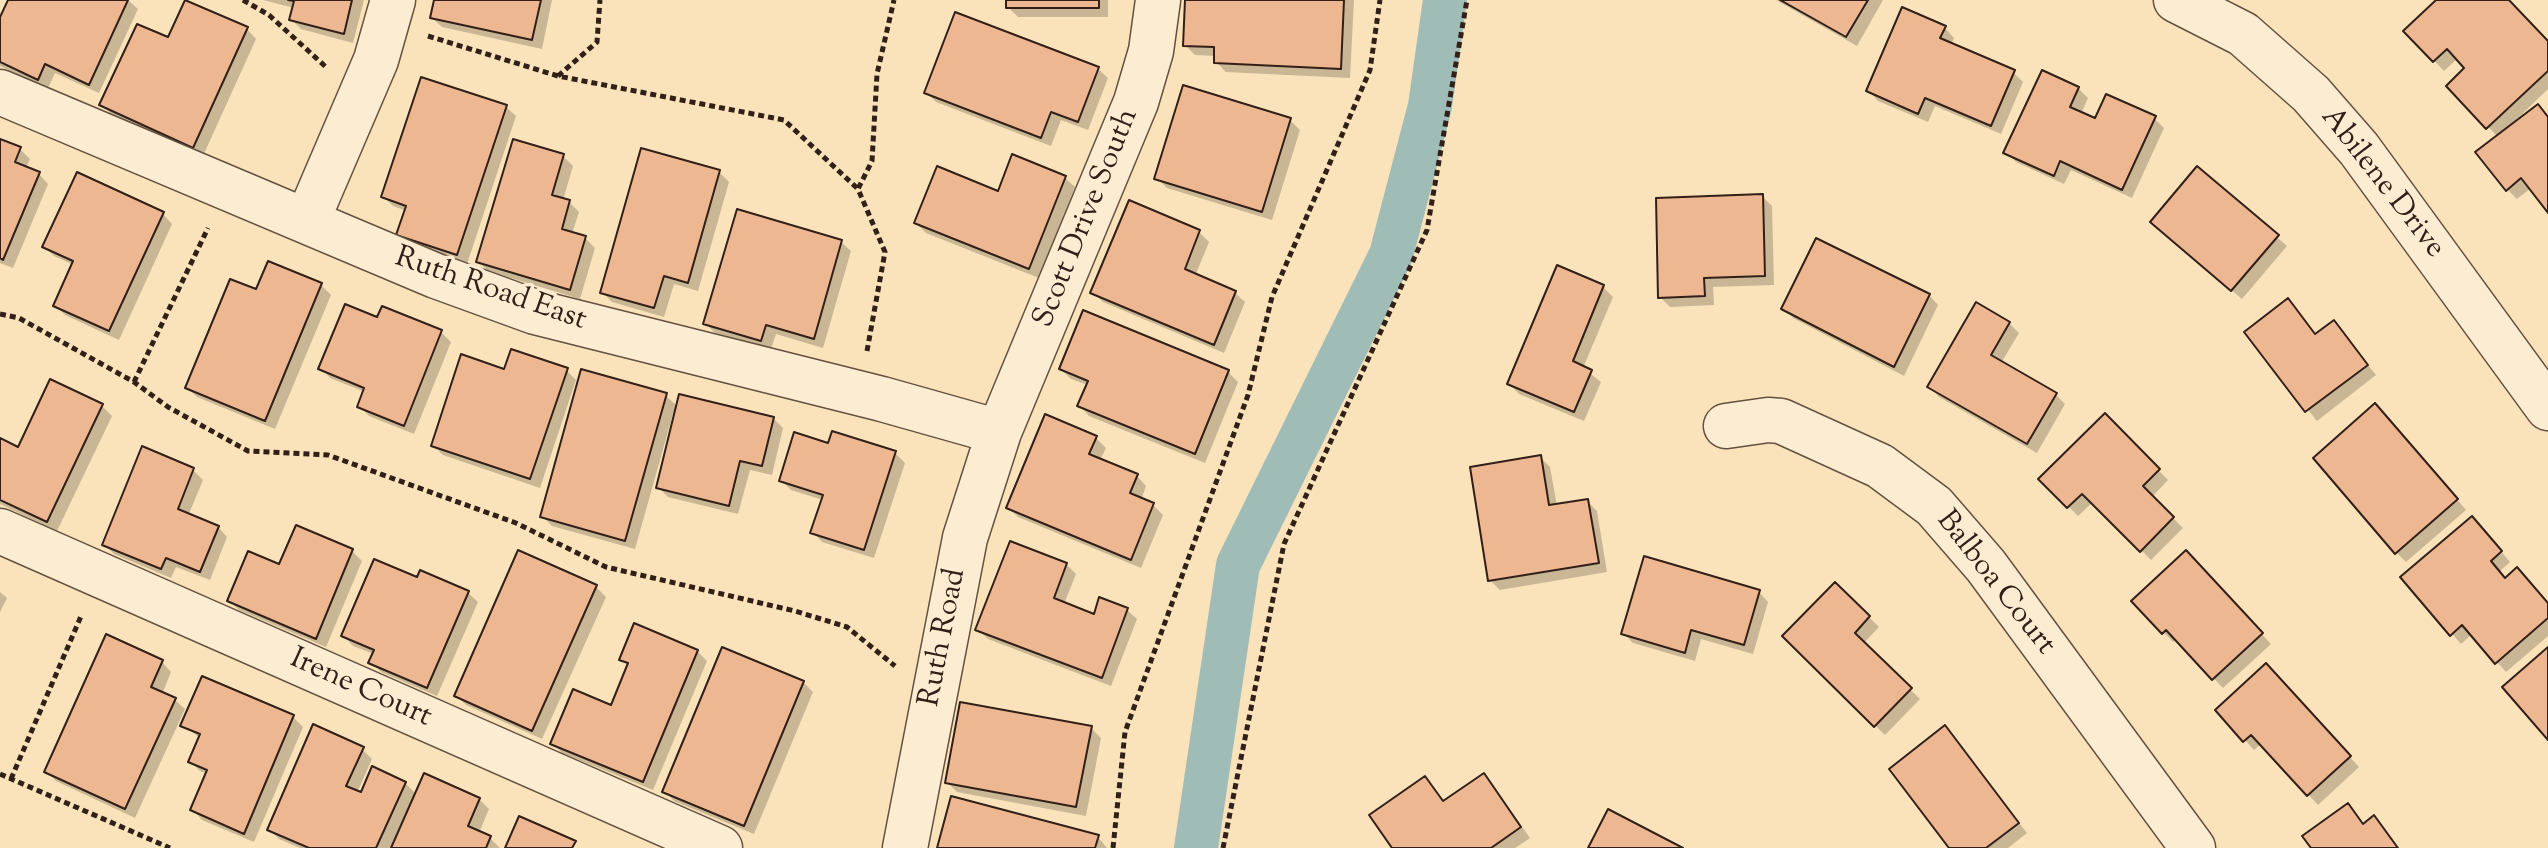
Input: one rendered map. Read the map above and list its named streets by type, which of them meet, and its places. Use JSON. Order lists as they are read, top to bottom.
{
  "streets": {
    "street": [
      "Abilene Drive",
      "Scott Drive South",
      "Ruth Road East",
      "Balboa Court",
      "Ruth Road",
      "Irene Court"
    ]
  },
  "crossings": [
    ["Scott Drive South", "Ruth Road East"],
    ["Scott Drive South", "Ruth Road"],
    ["Ruth Road East", "Ruth Road"]
  ]
}
